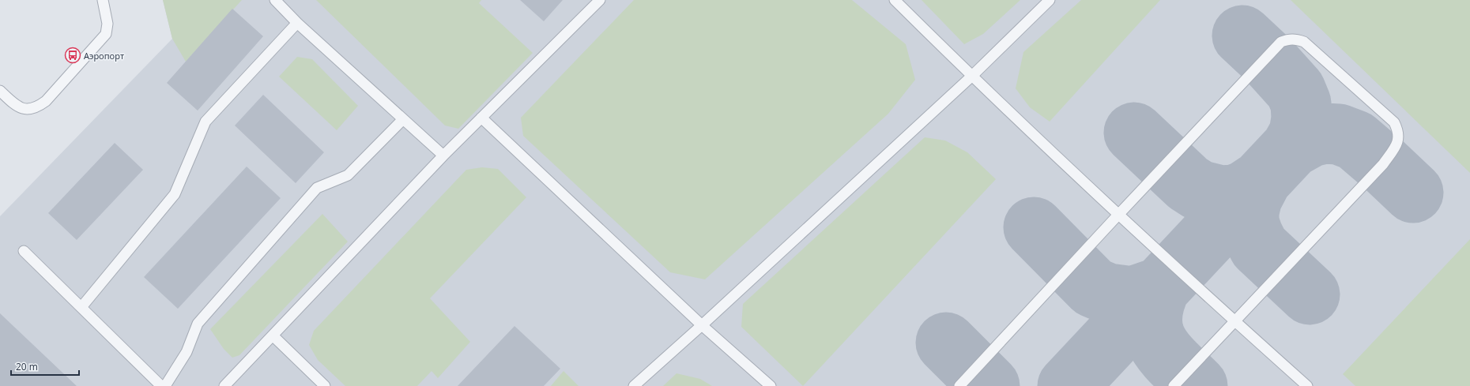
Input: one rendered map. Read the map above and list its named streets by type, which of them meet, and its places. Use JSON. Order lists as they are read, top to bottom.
{
  "places": {
    "bus stop": ["Аэропорт"]
  },
  "scale_bar": "20 m"
}
